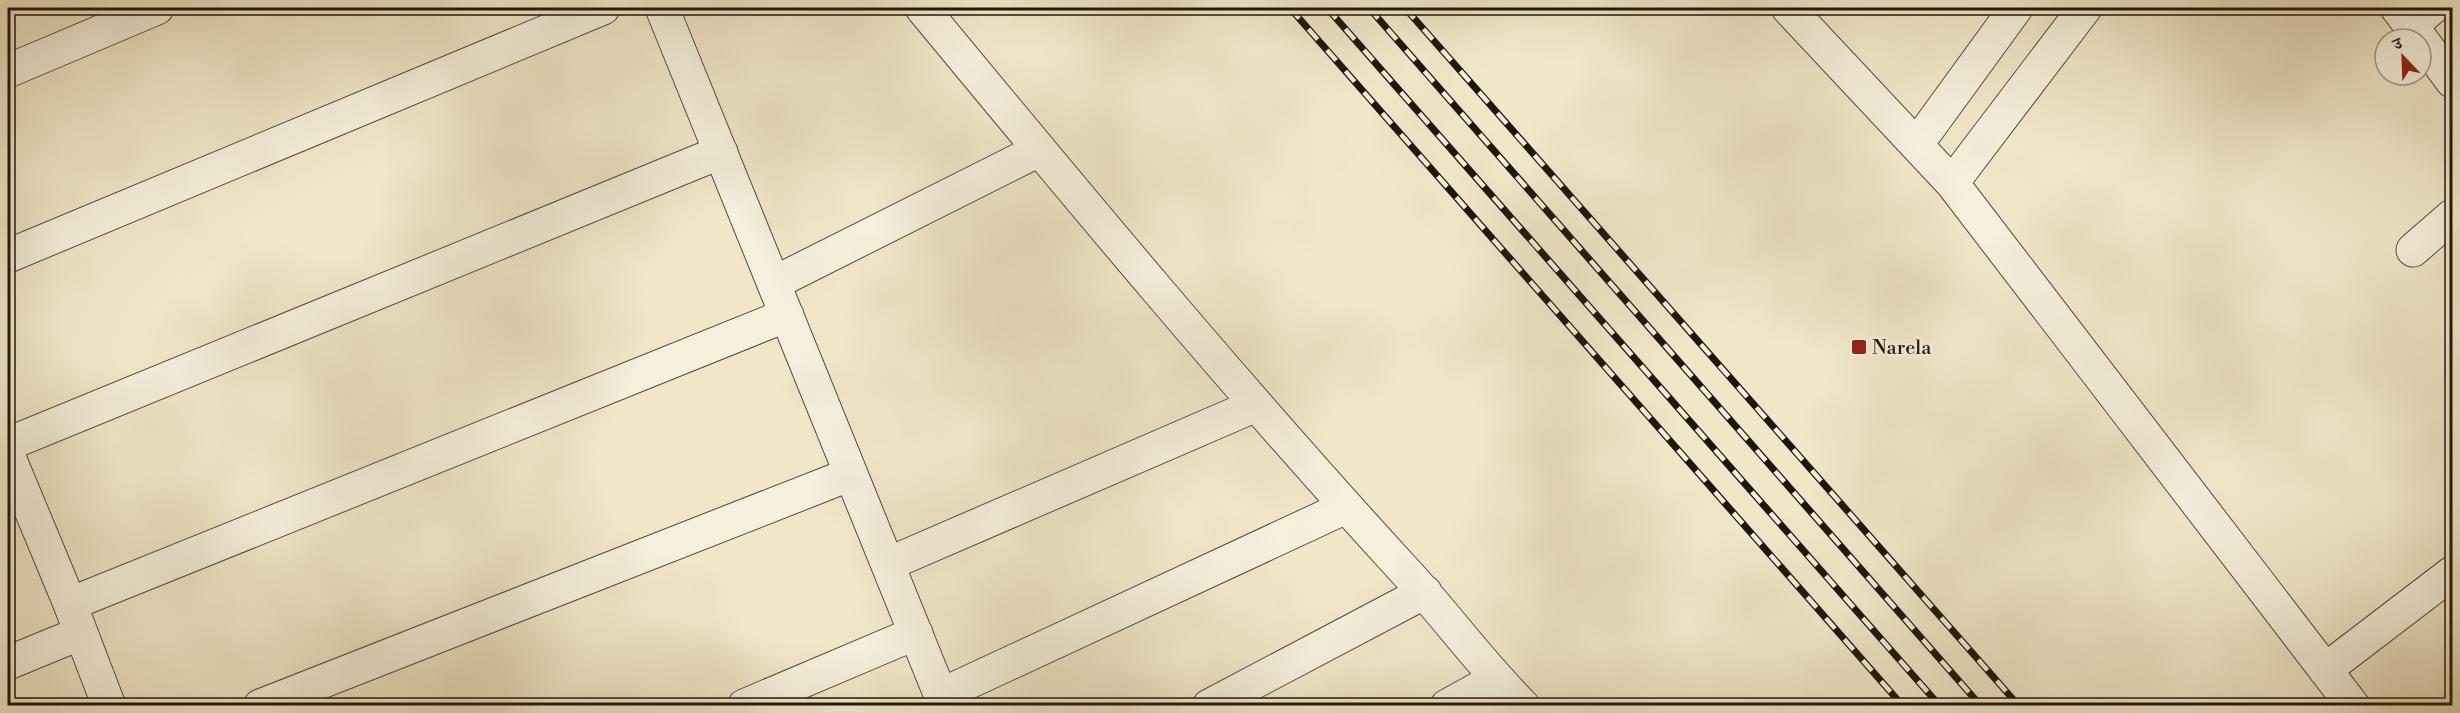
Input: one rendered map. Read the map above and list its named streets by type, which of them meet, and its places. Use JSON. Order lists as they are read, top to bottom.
{
  "places": {
    "transit": ["Narela"]
  },
  "north": "top left"
}
